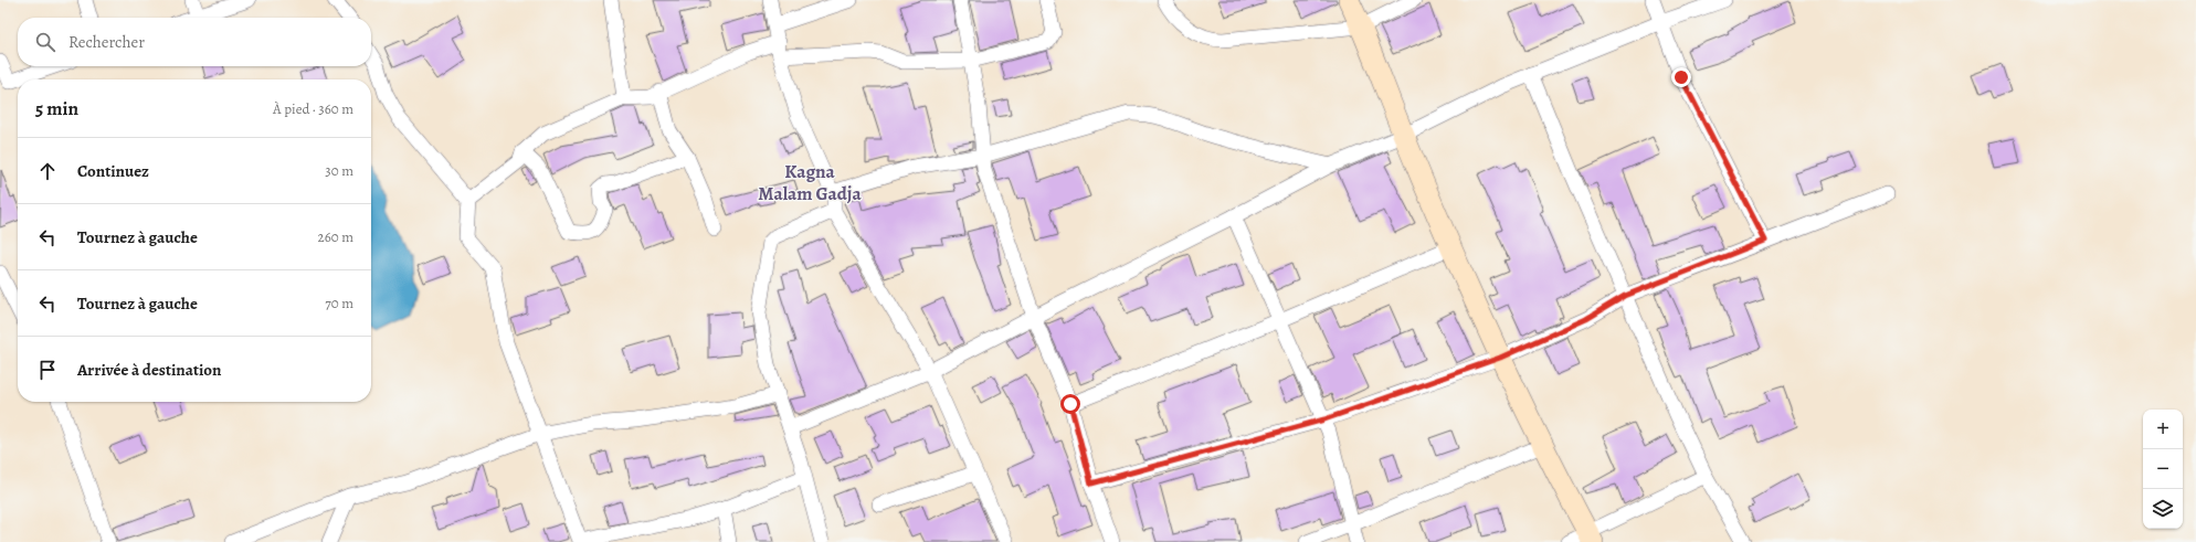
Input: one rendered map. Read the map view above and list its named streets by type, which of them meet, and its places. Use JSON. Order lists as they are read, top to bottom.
{
  "districts": ["Kagna Malam Gadja"],
  "page": {
    "search": "Rechercher",
    "heading": ["5 min", "À pied · 360 m"],
    "list": [
      ["Continuez", "30 m"],
      ["Tournez à gauche", "260 m"],
      ["Tournez à gauche", "70 m"],
      "Arrivée à destination"
    ],
    "map_buttons": ["+", "−"]
  }
}
